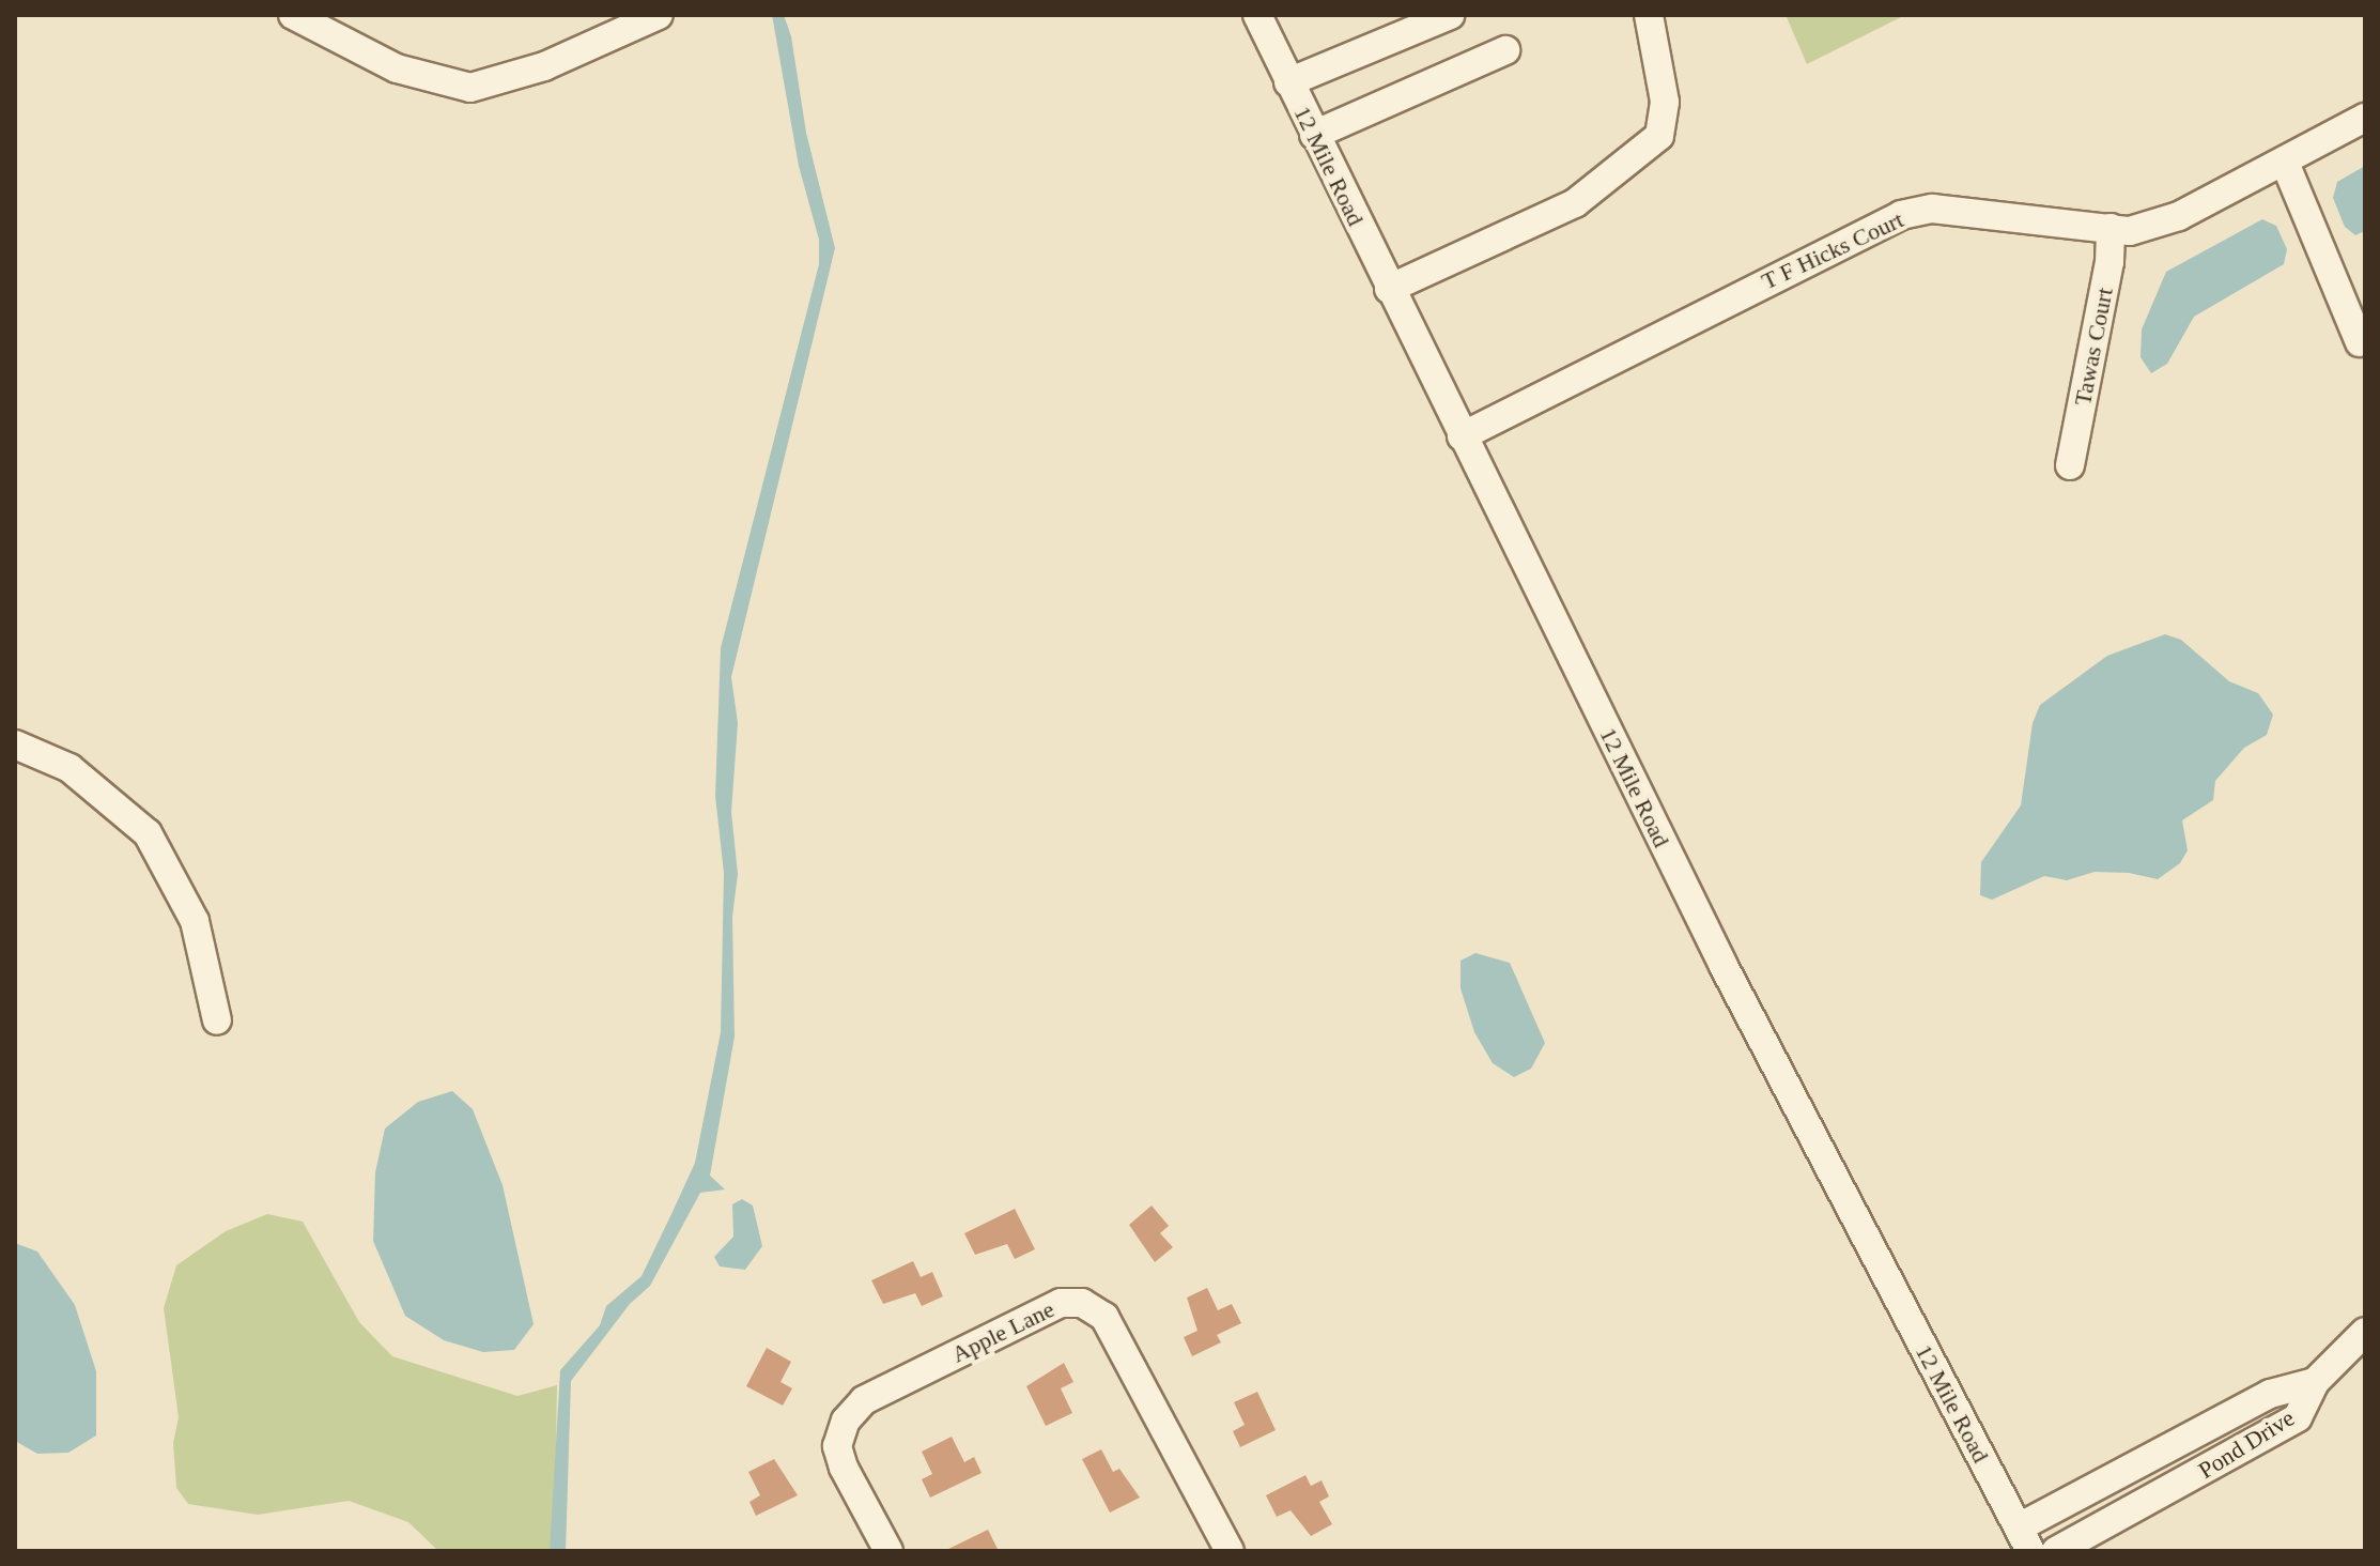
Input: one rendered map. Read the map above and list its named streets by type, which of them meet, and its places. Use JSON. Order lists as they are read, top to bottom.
{
  "streets": {
    "street": [
      "12 Mile Road",
      "T F Hicks Court",
      "Tawas Court",
      "Apple Lane",
      "Pond Drive"
    ]
  },
  "crossings": [
    ["12 Mile Road", "T F Hicks Court"],
    ["12 Mile Road", "Pond Drive"],
    ["T F Hicks Court", "Tawas Court"]
  ]
}
